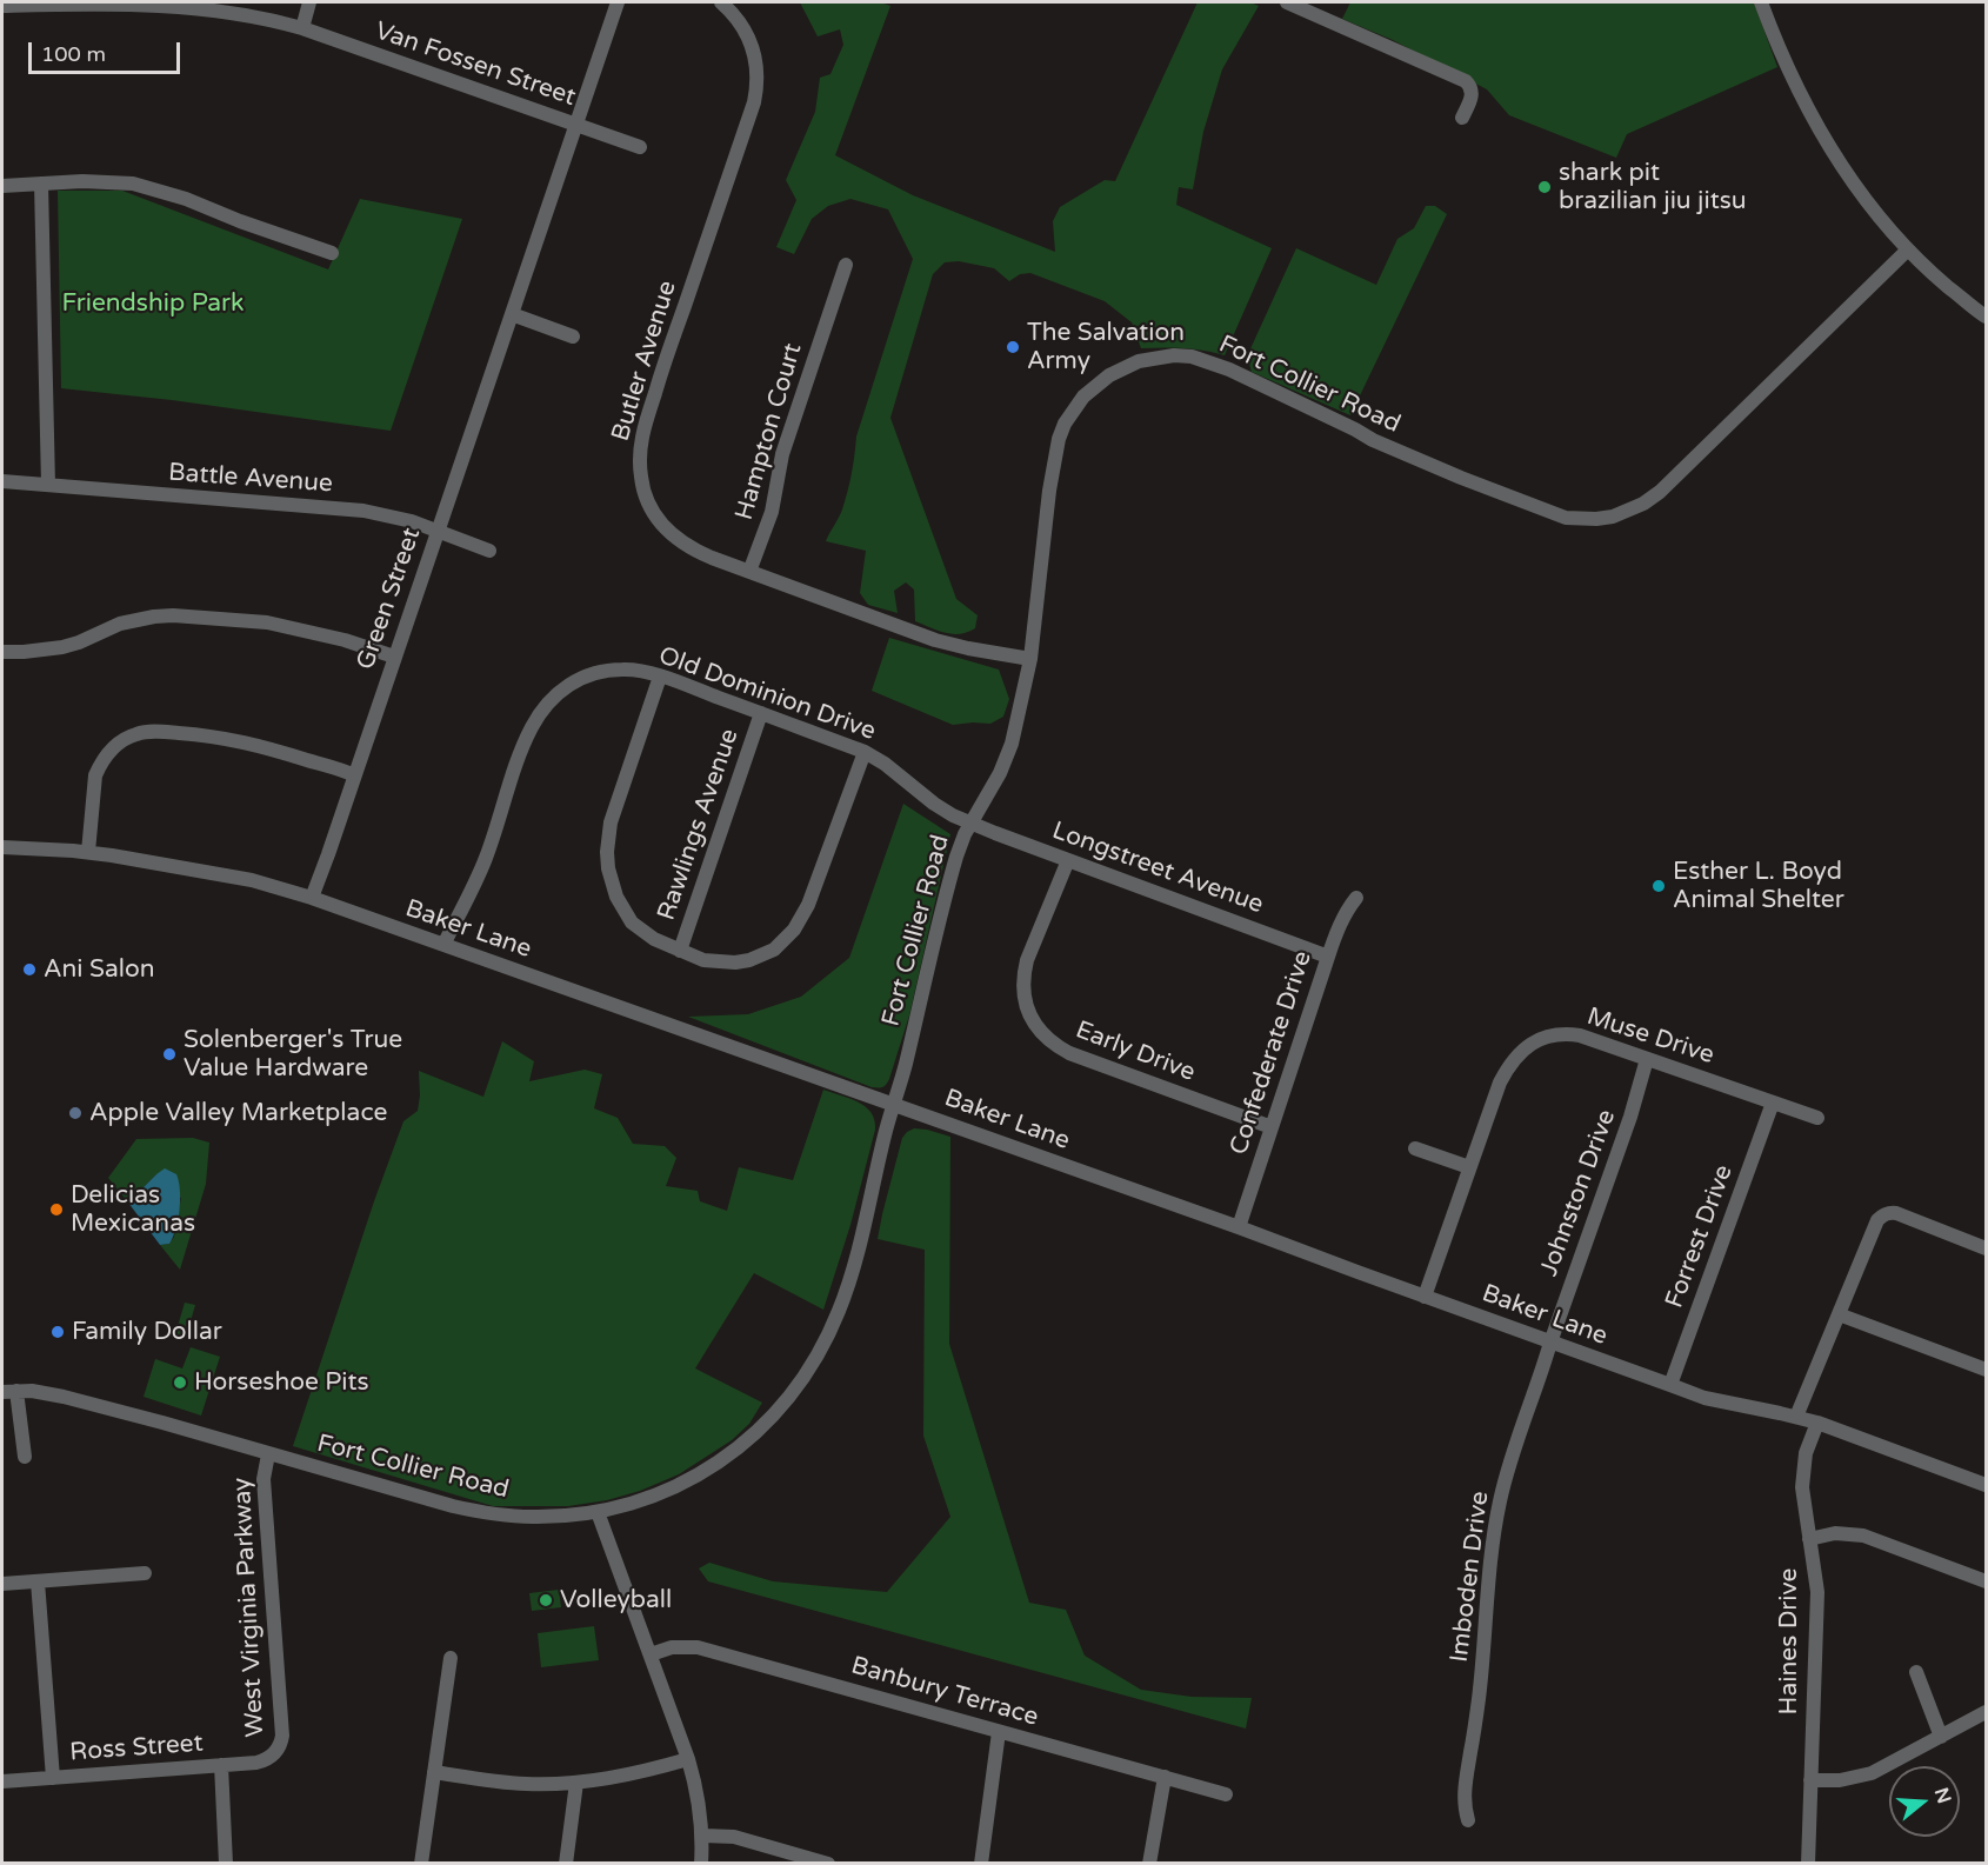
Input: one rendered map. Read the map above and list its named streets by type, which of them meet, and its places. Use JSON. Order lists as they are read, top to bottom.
{
  "streets": {
    "street": [
      "Van Fossen Street",
      "Butler Avenue",
      "Fort Collier Road",
      "Hampton Court",
      "Battle Avenue",
      "Green Street",
      "Old Dominion Drive",
      "Rawlings Avenue",
      "Longstreet Avenue",
      "Baker Lane",
      "Muse Drive",
      "Early Drive",
      "Confederate Drive",
      "Johnston Drive",
      "Forrest Drive",
      "Imboden Drive",
      "West Virginia Parkway",
      "Haines Drive",
      "Banbury Terrace",
      "Ross Street"
    ]
  },
  "crossings": [
    ["Van Fossen Street", "Green Street"],
    ["Butler Avenue", "Fort Collier Road"],
    ["Butler Avenue", "Hampton Court"],
    ["Fort Collier Road", "Old Dominion Drive"],
    ["Fort Collier Road", "Longstreet Avenue"],
    ["Fort Collier Road", "Baker Lane"],
    ["Fort Collier Road", "West Virginia Parkway"],
    ["Battle Avenue", "Green Street"],
    ["Green Street", "Baker Lane"],
    ["Old Dominion Drive", "Rawlings Avenue"],
    ["Old Dominion Drive", "Longstreet Avenue"],
    ["Old Dominion Drive", "Baker Lane"],
    ["Longstreet Avenue", "Early Drive"],
    ["Longstreet Avenue", "Confederate Drive"],
    ["Baker Lane", "Muse Drive"],
    ["Baker Lane", "Confederate Drive"],
    ["Baker Lane", "Johnston Drive"],
    ["Baker Lane", "Forrest Drive"],
    ["Baker Lane", "Imboden Drive"],
    ["Baker Lane", "Haines Drive"],
    ["Muse Drive", "Johnston Drive"],
    ["Muse Drive", "Forrest Drive"],
    ["Early Drive", "Confederate Drive"],
    ["Johnston Drive", "Imboden Drive"],
    ["West Virginia Parkway", "Ross Street"]
  ],
  "parks": ["Friendship Park"],
  "places": [
    "shark pit brazilian jiu jitsu",
    "The Salvation Army",
    "Esther L. Boyd Animal Shelter",
    "Ani Salon",
    "Solenberger's True Value Hardware",
    "Apple Valley Marketplace",
    "Delicias Mexicanas",
    "Family Dollar",
    "Horseshoe Pits",
    "Volleyball"
  ],
  "scale_bar": "100 m",
  "north": "right"
}
